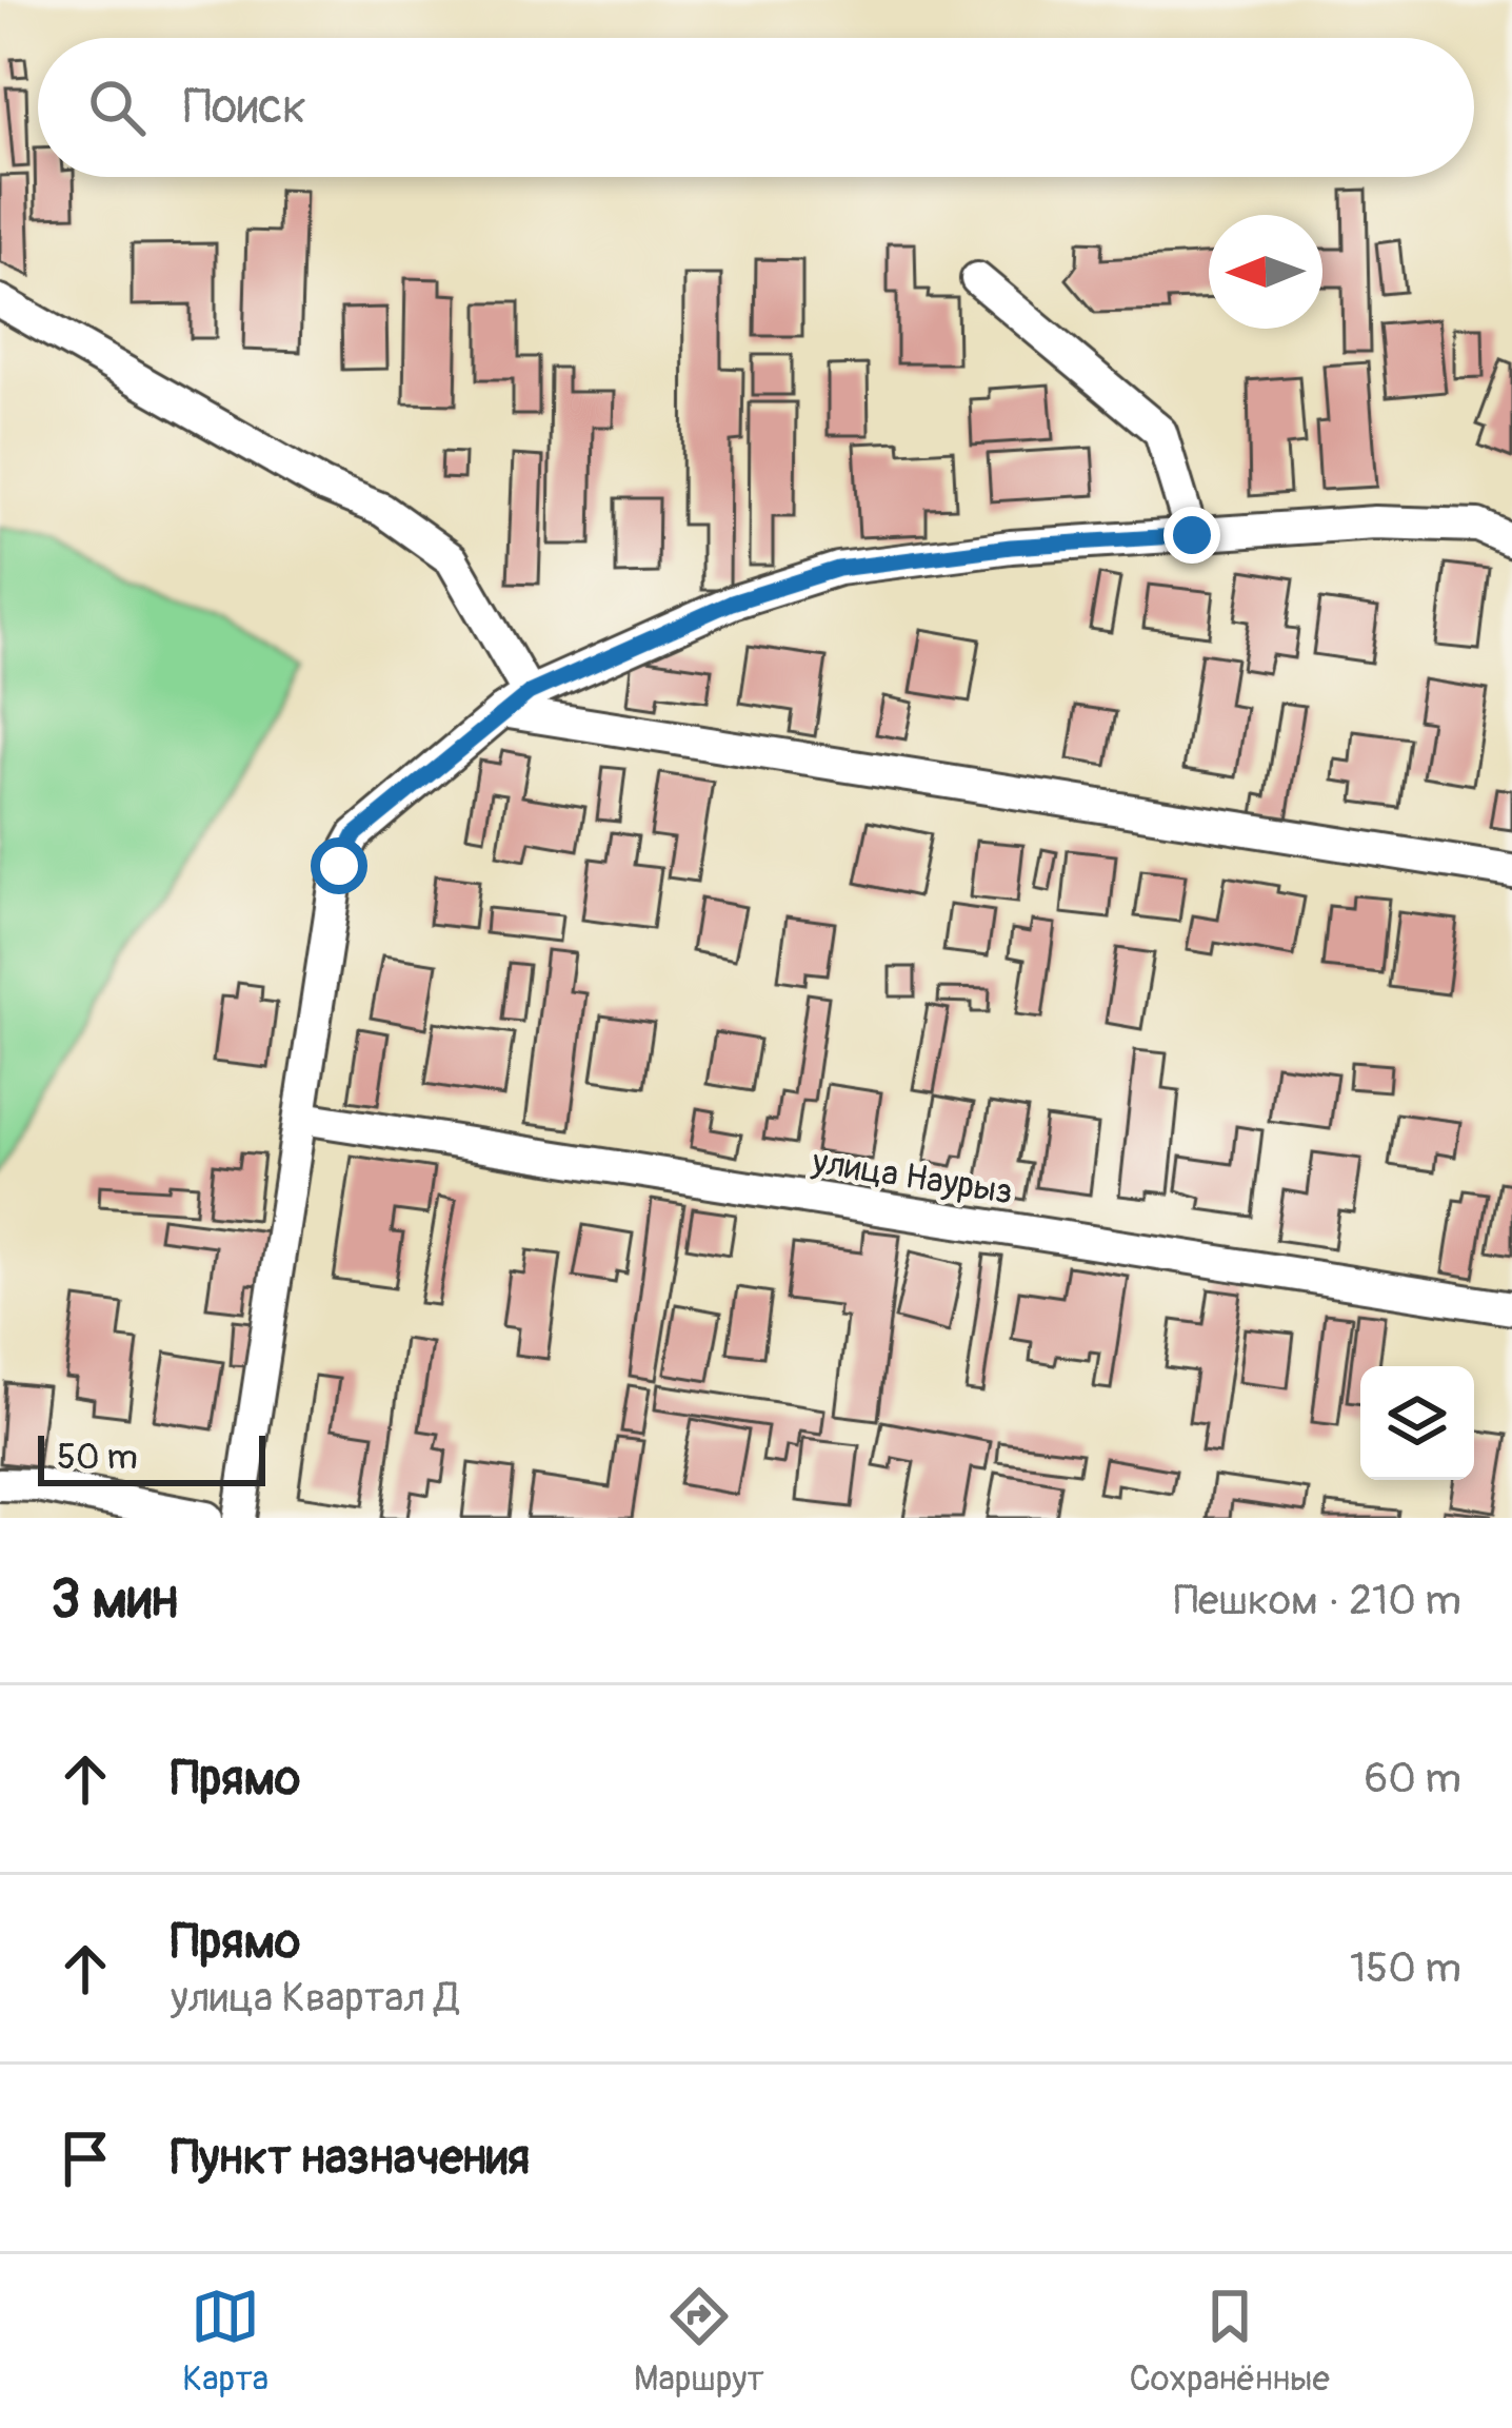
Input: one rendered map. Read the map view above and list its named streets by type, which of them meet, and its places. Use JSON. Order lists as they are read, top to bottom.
{
  "streets": {
    "street": ["улица Наурыз"]
  },
  "scale_bar": "50 m",
  "north": "left",
  "page": {
    "search": "Поиск",
    "scale": "50 m",
    "heading": ["3 мин", "Пешком · 210 m"],
    "list": [
      ["Прямо", "60 m"],
      ["Прямо", "улица Квартал Д", "150 m"],
      "Пункт назначения"
    ],
    "nav": ["Карта", "Маршрут", "Сохранённые"]
  }
}
